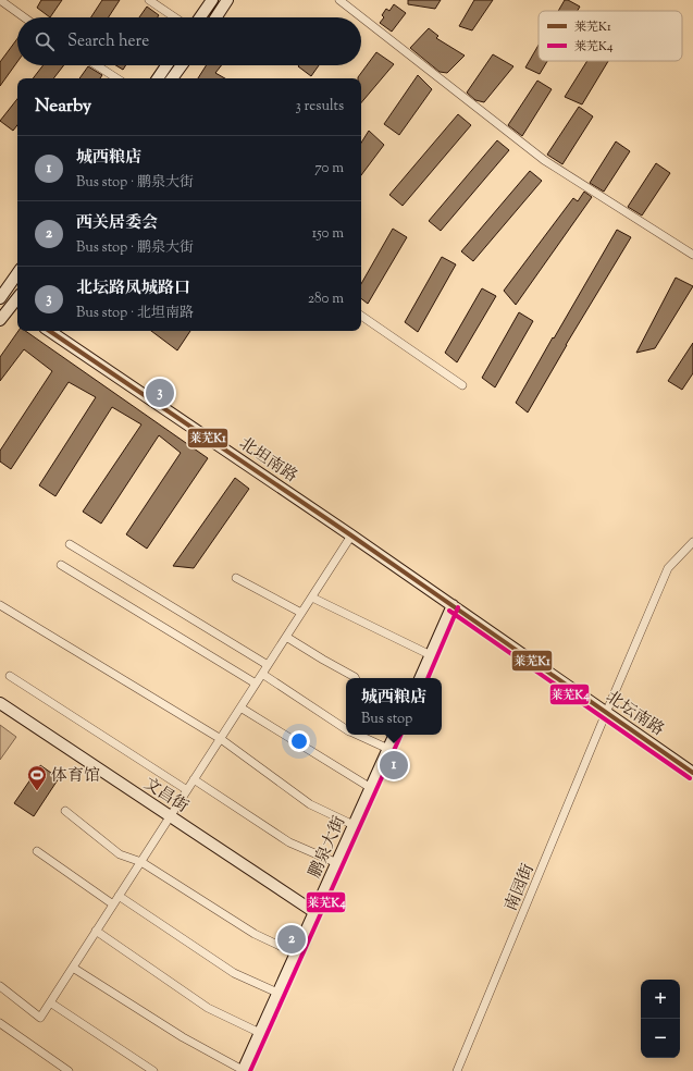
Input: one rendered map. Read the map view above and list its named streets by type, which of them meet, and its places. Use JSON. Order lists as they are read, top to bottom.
{
  "streets": {
    "main road": [
      "北坦南路",
      "北坛南路",
      "文昌街",
      "鹏泉大街"
    ],
    "street": ["南园街"]
  },
  "crossings": [
    ["北坦南路", "北坛南路"],
    ["北坛南路", "南园街"],
    ["文昌街", "鹏泉大街"]
  ],
  "places": {
    "sports": ["体育馆"]
  },
  "lines": ["transit line 莱芜K1", "transit line 莱芜K4"],
  "legend": ["莱芜K1", "莱芜K4"],
  "page": {
    "search": "Search here",
    "heading": ["Nearby", "3 results"],
    "list": [
      {
        "mark": "1",
        "name": "城西粮店",
        "note": "Bus stop · 鹏泉大街",
        "value": "70 m"
      },
      {
        "mark": "2",
        "name": "西关居委会",
        "note": "Bus stop · 鹏泉大街",
        "value": "150 m"
      },
      {
        "mark": "3",
        "name": "北坛路凤城路口",
        "note": "Bus stop · 北坦南路",
        "value": "280 m"
      }
    ],
    "pins": ["3", "1", "2"],
    "popup": ["城西粮店", "Bus stop"],
    "map_buttons": ["+", "−"]
  }
}
